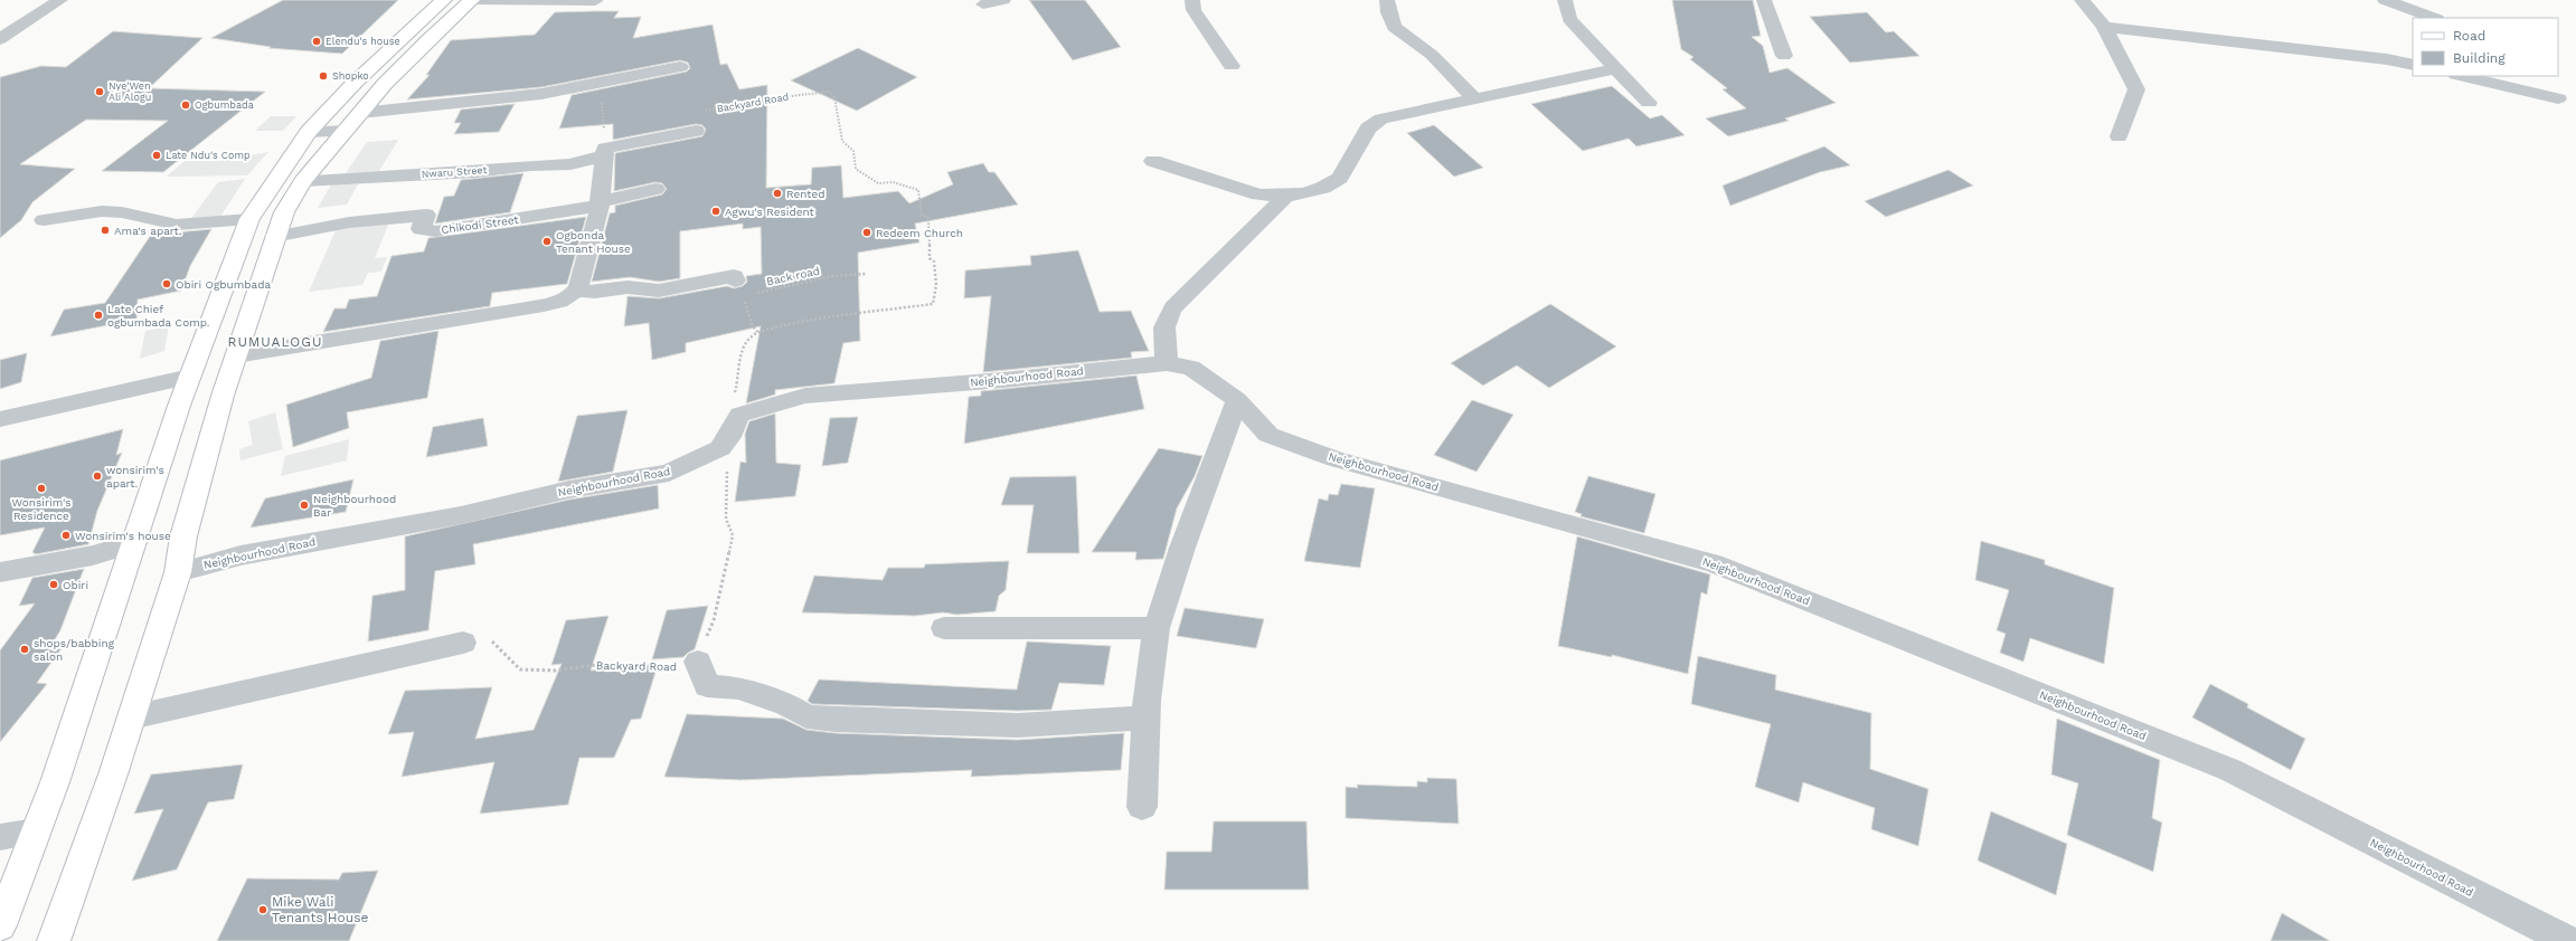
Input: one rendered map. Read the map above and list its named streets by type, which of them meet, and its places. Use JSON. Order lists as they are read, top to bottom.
{
  "streets": {
    "street": ["Nwaru Street", "Chikodi Street", "Neighbourhood Road"],
    "path": ["Backyard Road", "Back road"]
  },
  "districts": ["RUMUALOGU"],
  "places": [
    "Elendu's house",
    "Shopko",
    "Nye'Wen Ali Alogu",
    "Ogbumbada",
    "Late Ndu's Comp",
    "Rented",
    "Agwu's Resident",
    "Ama's apart.",
    "Redeem Church",
    "Ogbonda Tenant House",
    "Obiri Ogbumbada",
    "Late Chief ogbumbada Comp.",
    "wonsirim's apart.",
    "Wonsirim's Residence",
    "Neighbourhood Bar",
    "Wonsirim's house",
    "Obiri",
    "shops/babbing salon",
    "Mike Wali Tenants House"
  ],
  "legend": ["Road", "Building"]
}
